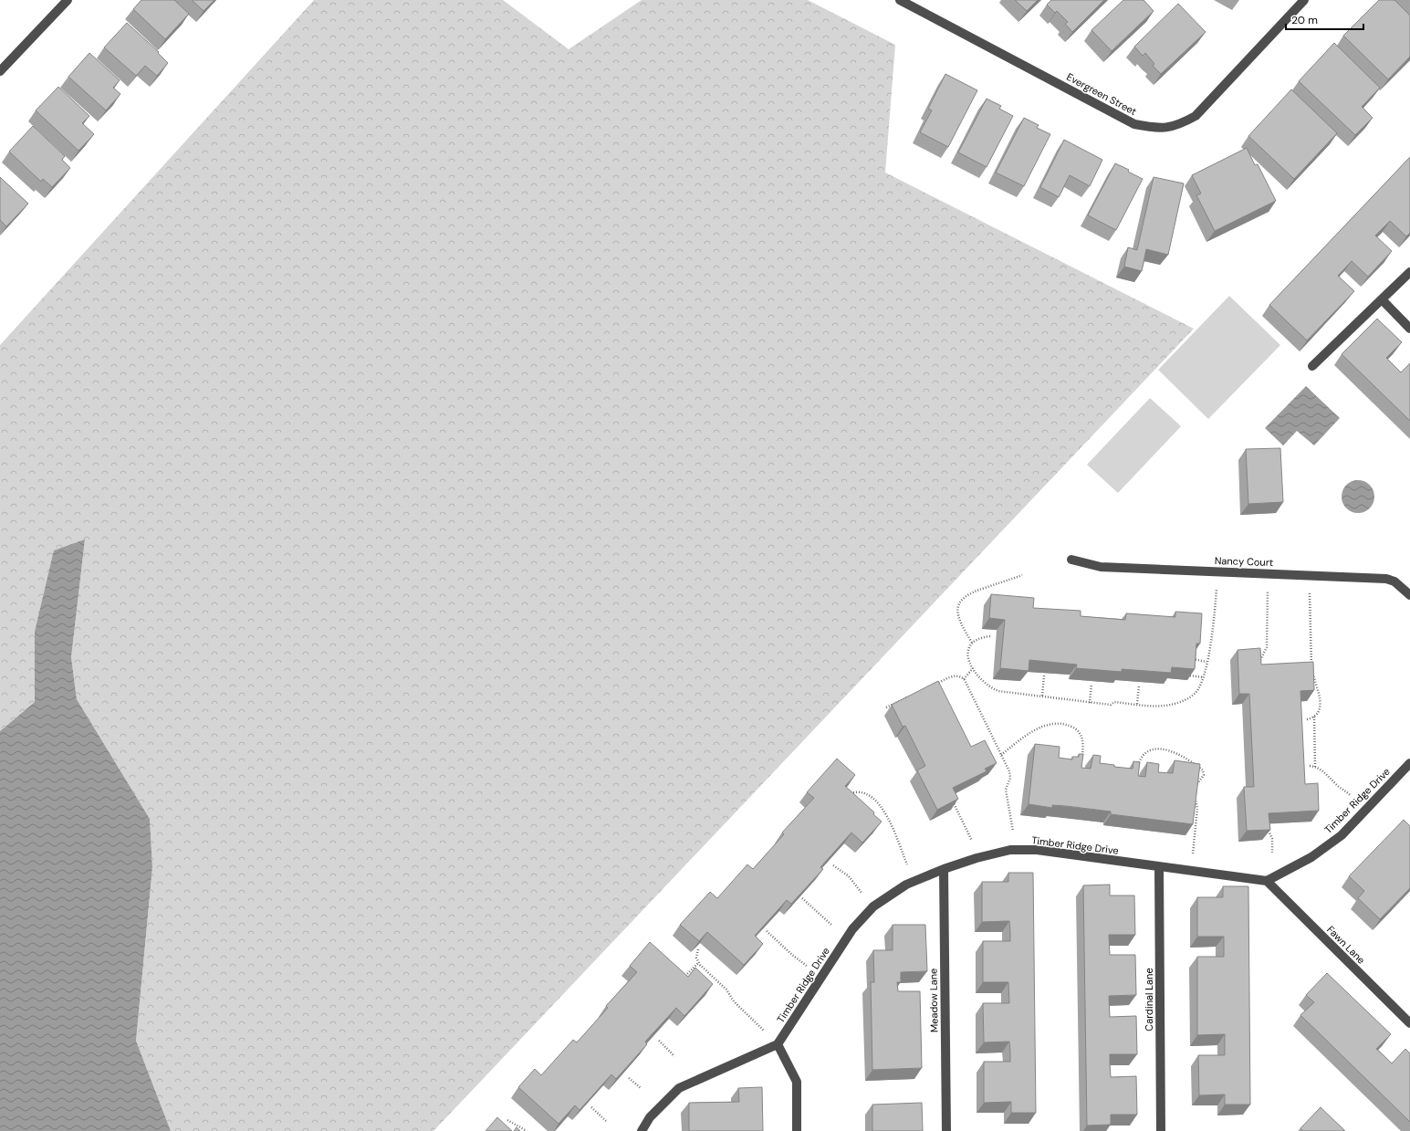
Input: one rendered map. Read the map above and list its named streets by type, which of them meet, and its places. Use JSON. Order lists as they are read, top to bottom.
{
  "streets": {
    "street": [
      "Evergreen Street",
      "Nancy Court",
      "Timber Ridge Drive",
      "Fawn Lane",
      "Cardinal Lane",
      "Meadow Lane"
    ]
  },
  "crossings": [
    ["Timber Ridge Drive", "Fawn Lane"],
    ["Timber Ridge Drive", "Cardinal Lane"],
    ["Timber Ridge Drive", "Meadow Lane"]
  ],
  "scale_bar": "20 m"
}
